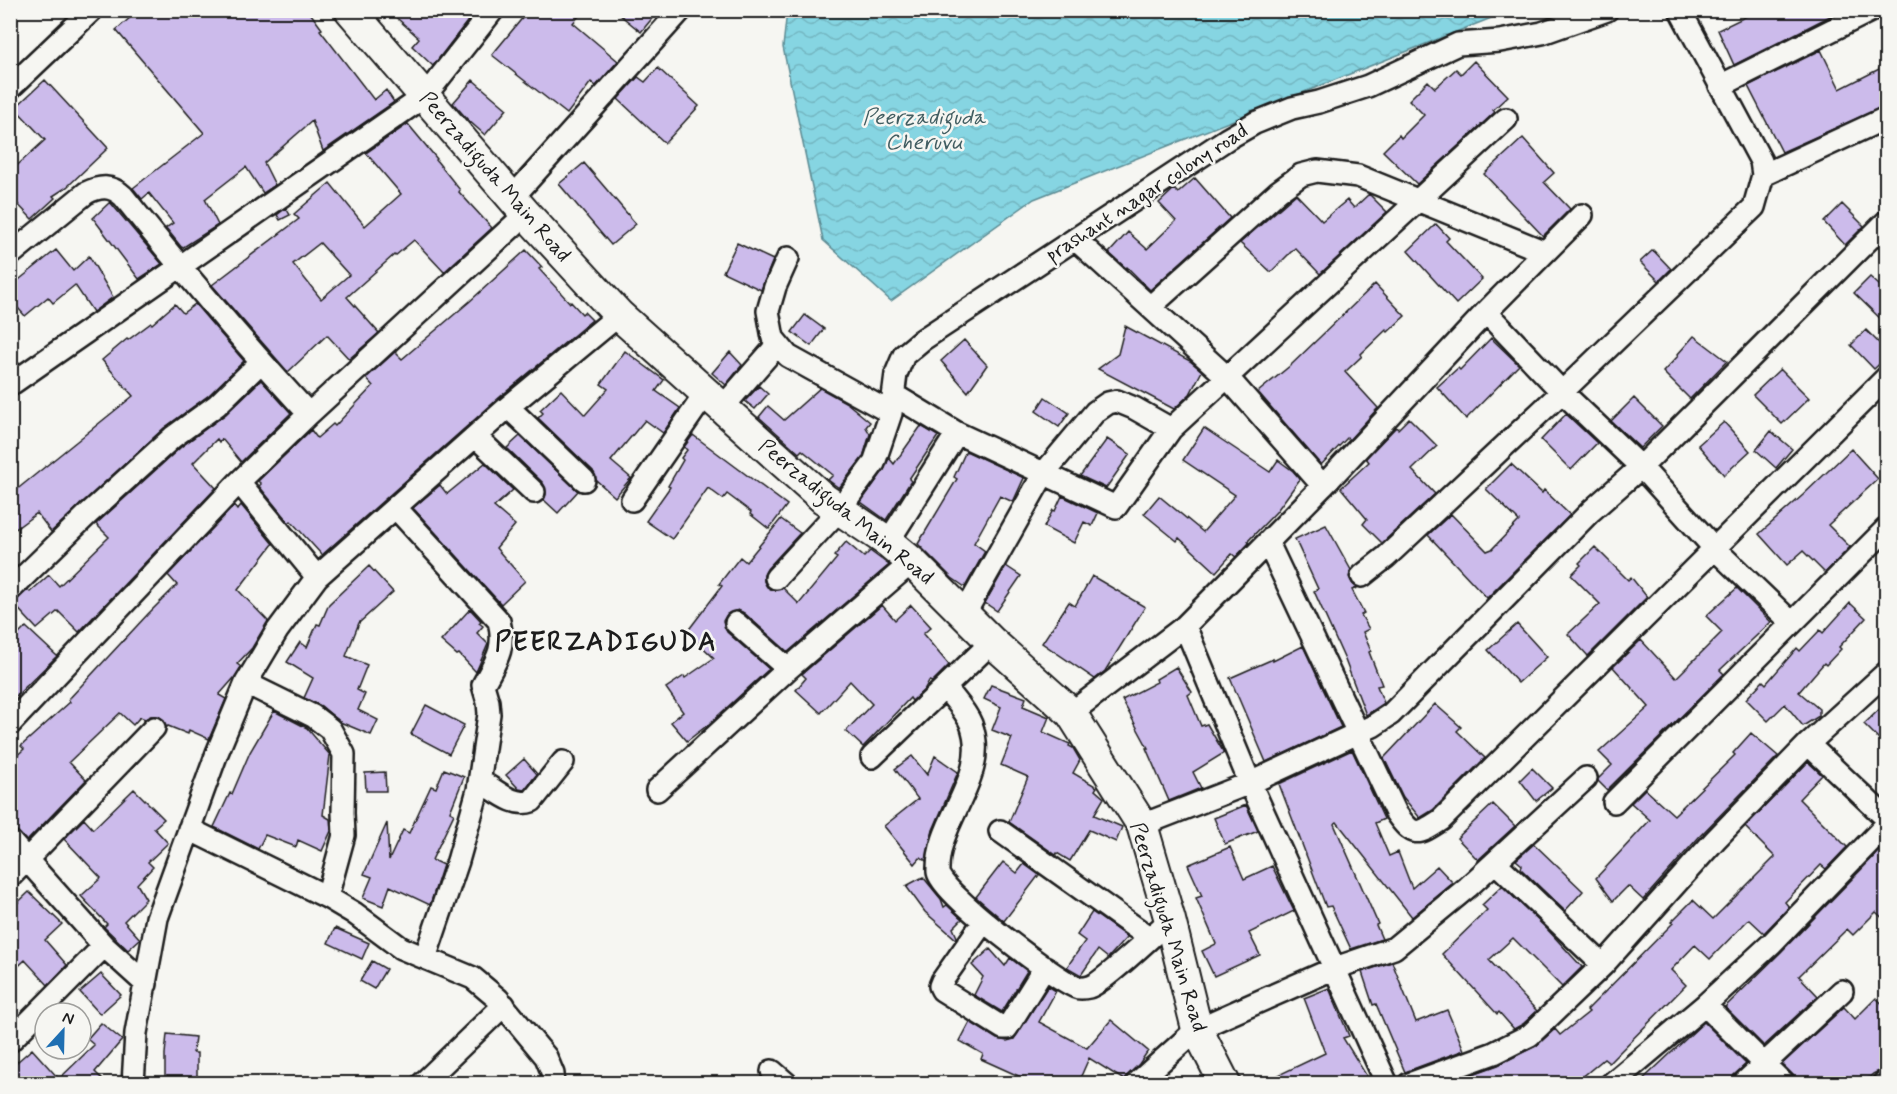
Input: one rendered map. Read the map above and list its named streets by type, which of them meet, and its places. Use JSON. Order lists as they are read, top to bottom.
{
  "streets": {
    "street": ["Peerzadiguda Main Road", "prashant nagar colony road"]
  },
  "crossings": [
    ["Peerzadiguda Main Road", "prashant nagar colony road"]
  ],
  "districts": ["PEERZADIGUDA"],
  "water": ["Peerzadiguda Cheruvu"],
  "north": "top"
}
